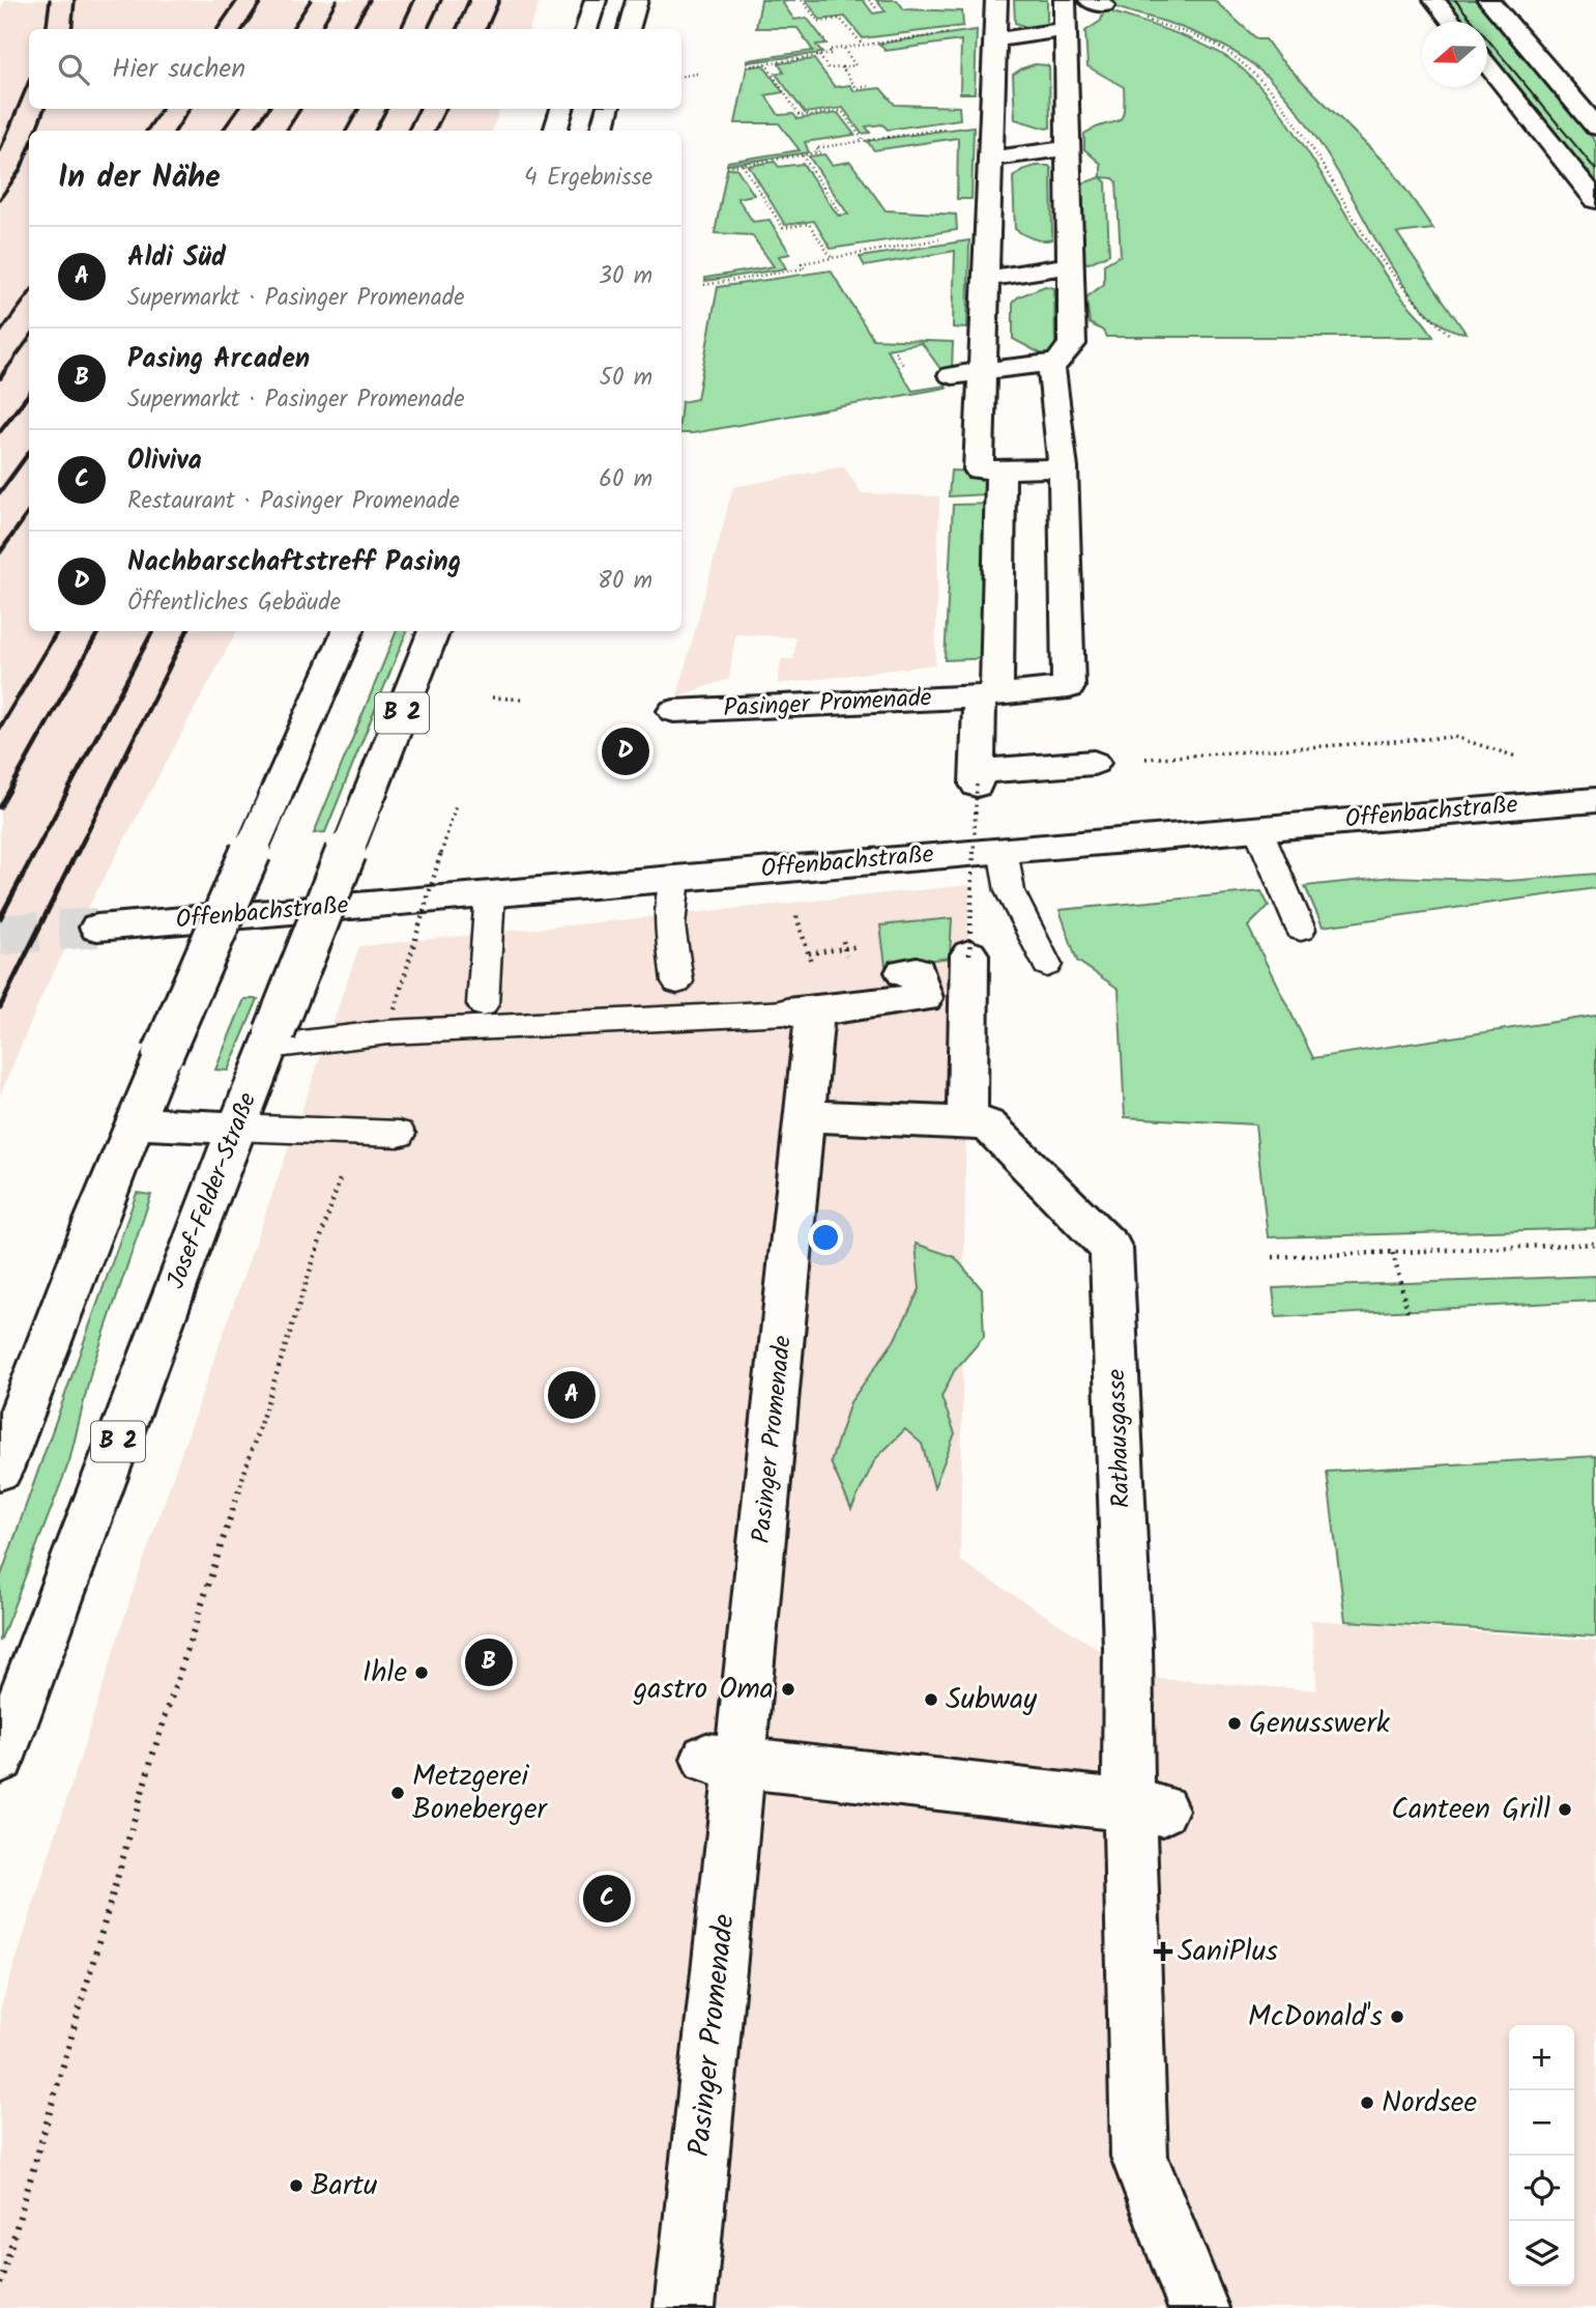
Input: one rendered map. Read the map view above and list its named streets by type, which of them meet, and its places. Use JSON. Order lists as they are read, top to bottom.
{
  "streets": {
    "street": [
      "Pasinger Promenade",
      "B 2",
      "Offenbachstraße",
      "Josef-Felder-Straße",
      "Rathausgasse"
    ]
  },
  "places": {
    "other": [
      "Ihle",
      "gastro Oma",
      "Subway",
      "Genusswerk",
      "Metzgerei Boneberger",
      "Canteen Grill",
      "McDonald's",
      "Nordsee",
      "Bartu"
    ],
    "health": ["SaniPlus"]
  },
  "north": "left",
  "page": {
    "search": "Hier suchen",
    "heading": ["In der Nähe", "4 Ergebnisse"],
    "list": [
      {
        "mark": "A",
        "name": "Aldi Süd",
        "note": "Supermarkt · Pasinger Promenade",
        "value": "30 m"
      },
      {
        "mark": "B",
        "name": "Pasing Arcaden",
        "note": "Supermarkt · Pasinger Promenade",
        "value": "50 m"
      },
      {
        "mark": "C",
        "name": "Oliviva",
        "note": "Restaurant · Pasinger Promenade",
        "value": "60 m"
      },
      {
        "mark": "D",
        "name": "Nachbarschaftstreff Pasing",
        "note": "Öffentliches Gebäude",
        "value": "80 m"
      }
    ],
    "pins": [
      "D",
      "A",
      "B",
      "C"
    ],
    "map_buttons": ["+", "−"]
  }
}
